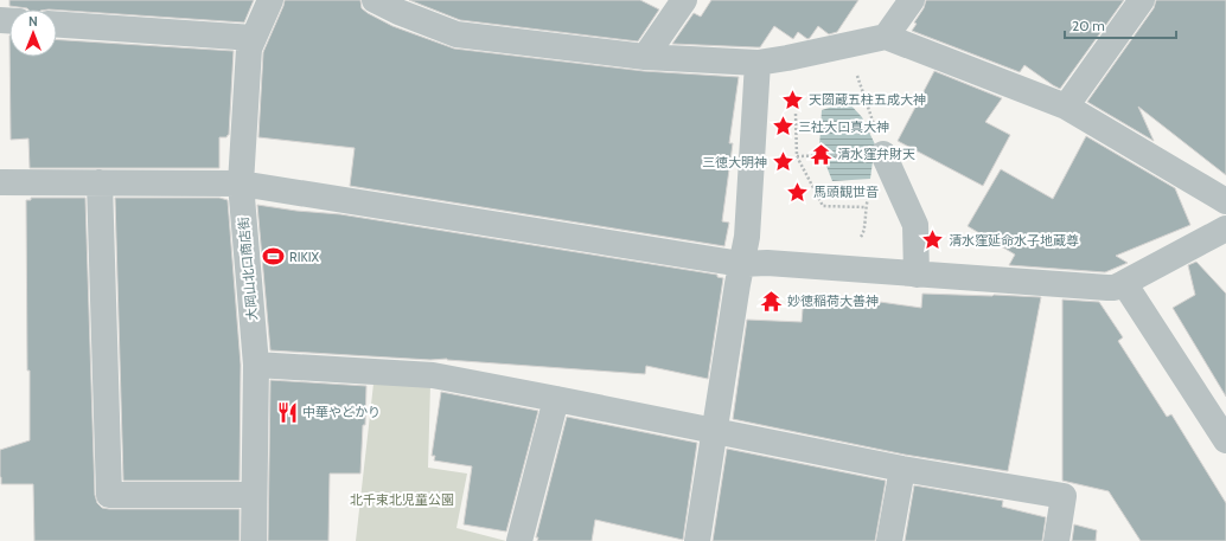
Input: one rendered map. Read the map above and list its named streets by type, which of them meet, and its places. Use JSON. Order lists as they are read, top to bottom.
{
  "streets": {
    "street": ["大岡山北口商店街"]
  },
  "parks": ["北千束北児童公園"],
  "places": {
    "place": [
      "天圀蔵五柱五成大神",
      "三社大口真大神",
      "三徳大明神",
      "馬頭観世音",
      "清水窪延命水子地蔵尊"
    ],
    "temple": ["清水窪弁財天", "妙徳稲荷大善神"],
    "sports": ["RIKIX"],
    "restaurant": ["中華やどかり"]
  },
  "scale_bar": "20 m",
  "north": "top"
}
